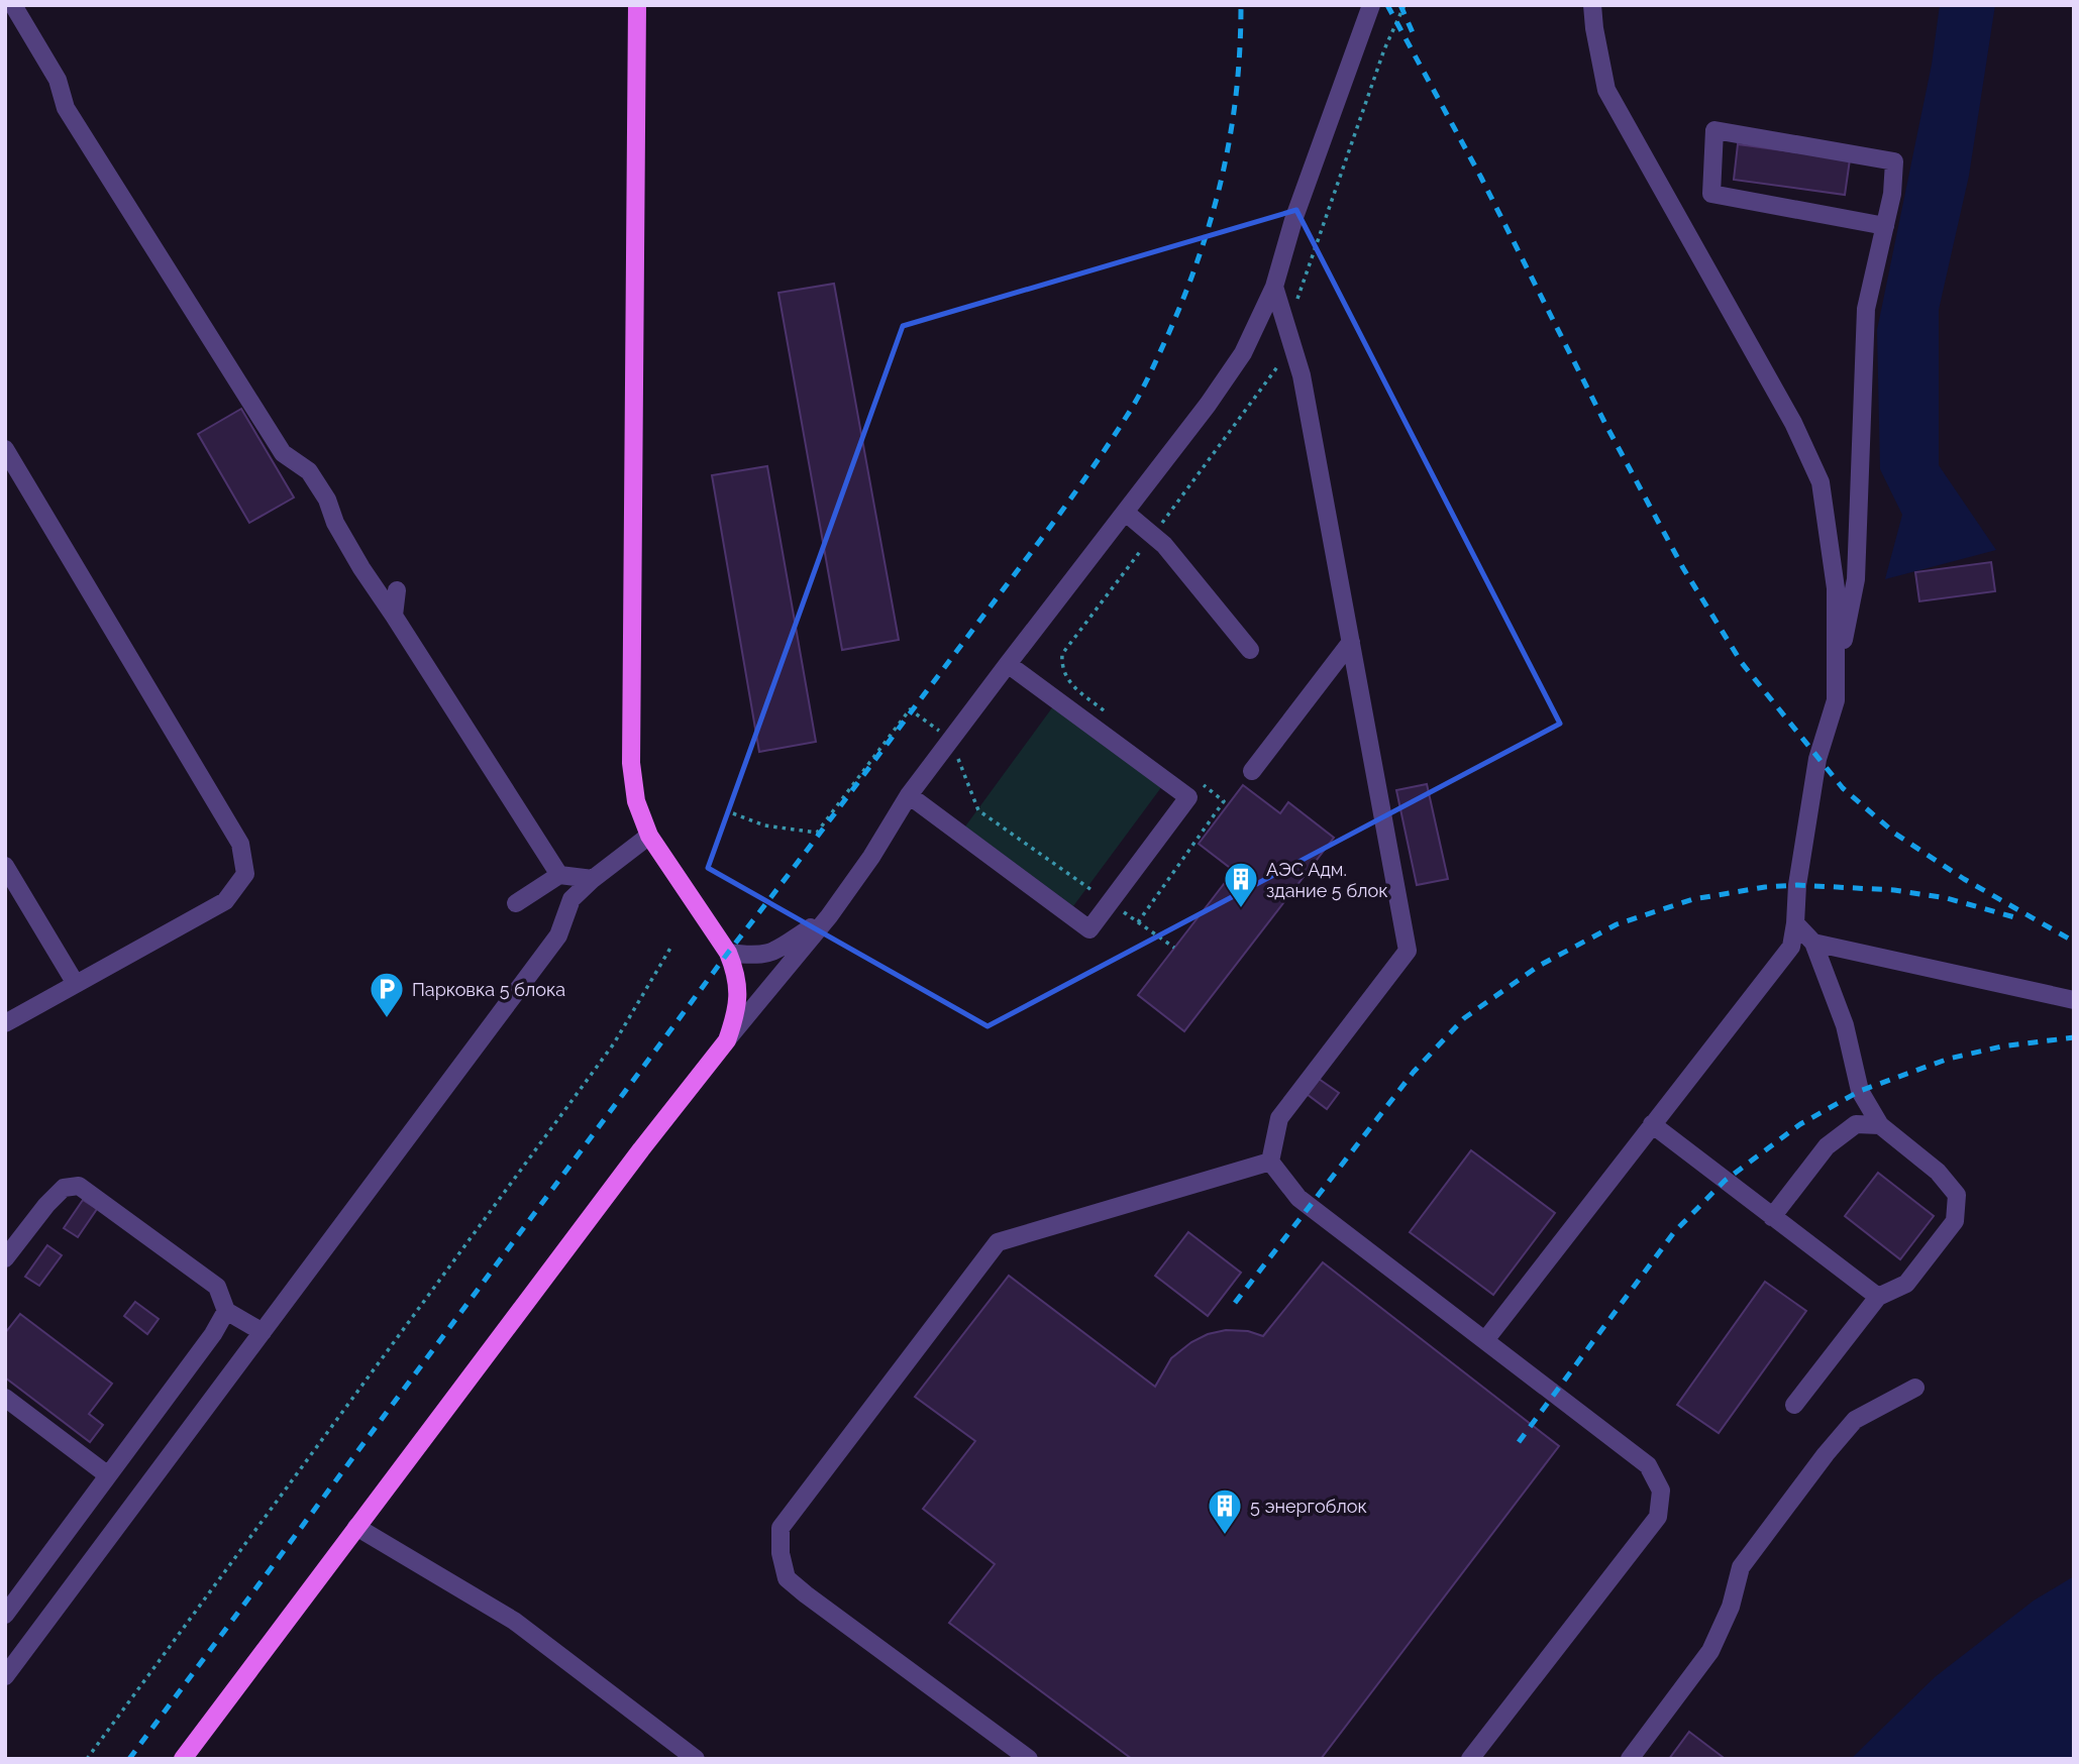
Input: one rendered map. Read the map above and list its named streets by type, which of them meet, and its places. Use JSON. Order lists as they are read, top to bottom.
{
  "places": {
    "building": ["АЭС Адм. здание 5 блок", "5 энергоблок"],
    "parking": ["Парковка 5 блока"]
  }
}
